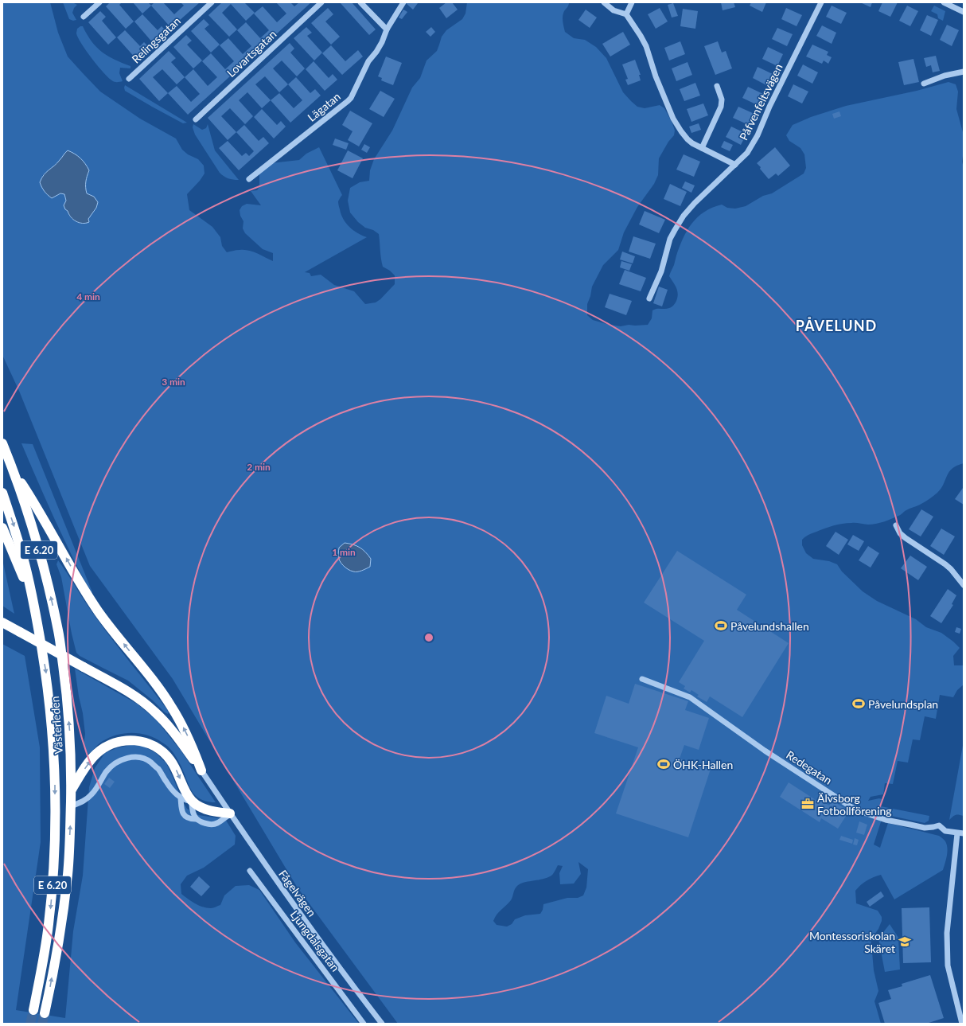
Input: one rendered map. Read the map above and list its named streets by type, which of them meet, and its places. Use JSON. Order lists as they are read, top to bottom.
{
  "streets": {
    "highway": ["E 6.20", "Västerleden"],
    "street": [
      "Relingsgatan",
      "Lovartsgatan",
      "Påfvenfeltsvägen",
      "Lägatan",
      "Redegatan",
      "Fågelvägen",
      "Ljungdalsgatan"
    ]
  },
  "districts": ["PÅVELUND"],
  "places": {
    "sports": ["Påvelundshallen", "Påvelundsplan", "ÖHK-Hallen"],
    "office": ["Älvsborg Fotbollförening"],
    "school or university": ["Montessoriskolan Skäret"]
  },
  "rings": [
    "4 min",
    "3 min",
    "2 min",
    "1 min"
  ]
}
